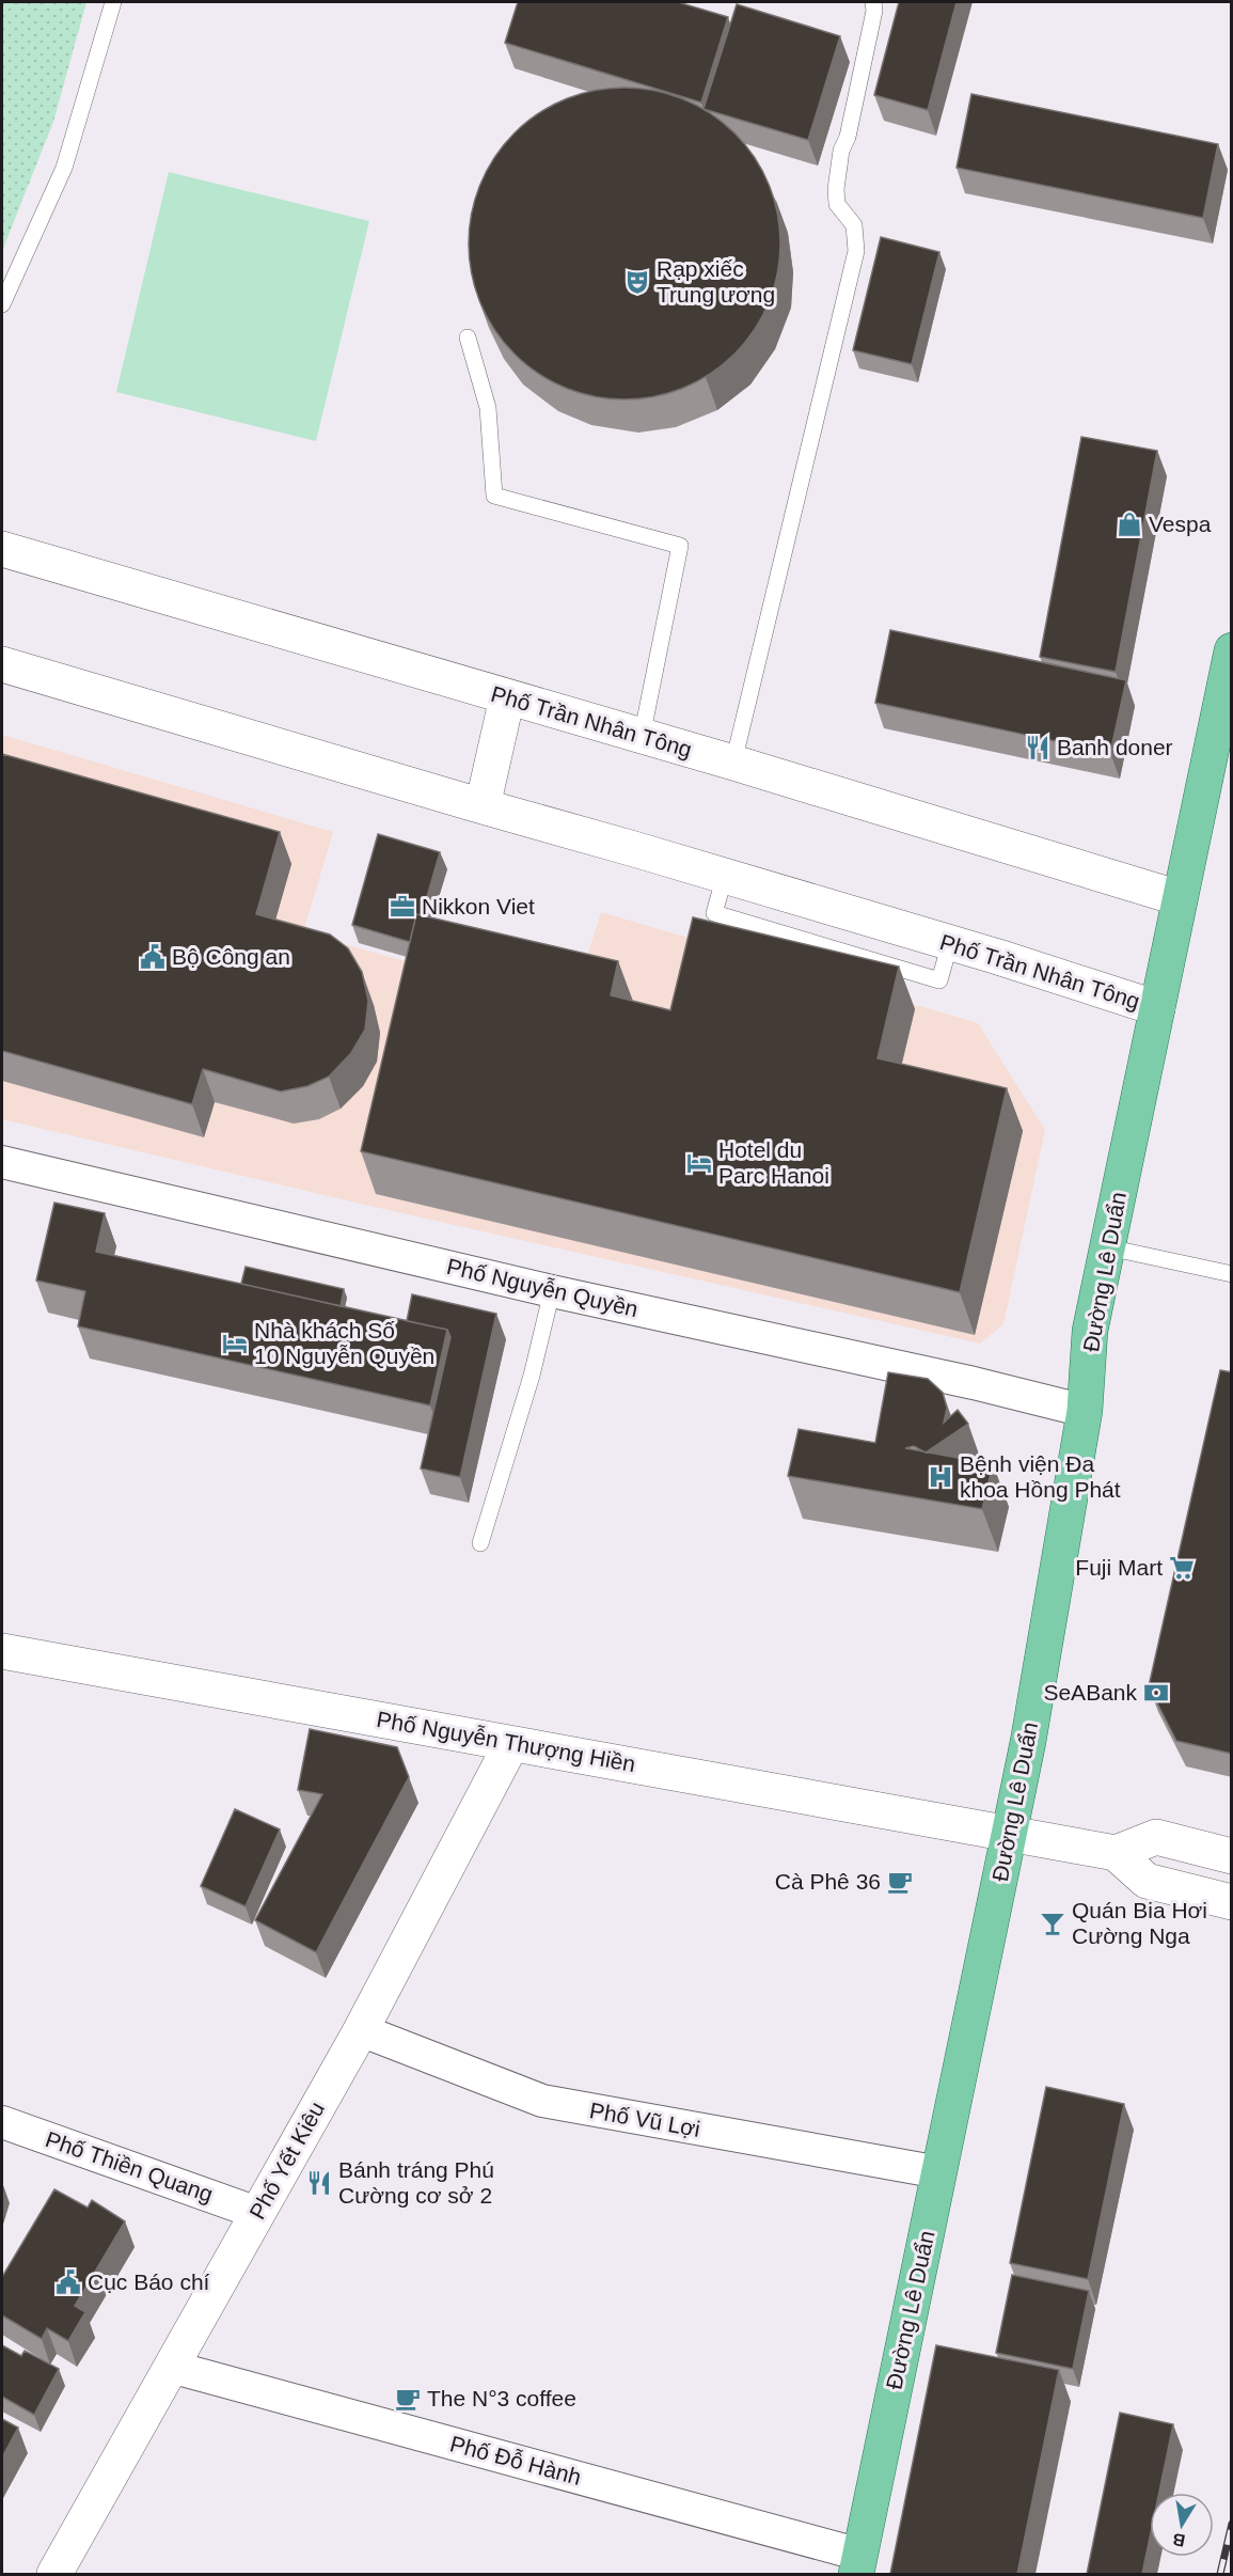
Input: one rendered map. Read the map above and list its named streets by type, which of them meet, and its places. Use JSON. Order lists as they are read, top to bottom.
{
  "streets": {
    "main road": ["Đường Lê Duẩn"],
    "street": [
      "Phố Trần Nhân Tông",
      "Phố Nguyễn Quyền",
      "Phố Nguyễn Thượng Hiền",
      "Phố Vũ Lợi",
      "Phố Yết Kiêu",
      "Phố Thiền Quang",
      "Phố Đỗ Hành"
    ]
  },
  "crossings": [
    ["Phố Trần Nhân Tông", "Đường Lê Duẩn"],
    ["Đường Lê Duẩn", "Phố Nguyễn Quyền"],
    ["Đường Lê Duẩn", "Phố Nguyễn Thượng Hiền"],
    ["Đường Lê Duẩn", "Phố Vũ Lợi"],
    ["Đường Lê Duẩn", "Phố Đỗ Hành"],
    ["Phố Nguyễn Thượng Hiền", "Phố Yết Kiêu"],
    ["Phố Vũ Lợi", "Phố Yết Kiêu"],
    ["Phố Yết Kiêu", "Phố Thiền Quang"],
    ["Phố Yết Kiêu", "Phố Đỗ Hành"]
  ],
  "places": {
    "theatre": ["Rạp xiếc Trung ương"],
    "shop": ["Vespa"],
    "restaurant": ["Banh doner", "Bánh tráng Phú Cường cơ sở 2"],
    "office": ["Nikkon Viet"],
    "public building": ["Bộ Công an", "Cục Báo chí"],
    "hotel": ["Hotel du Parc Hanoi", "Nhà khách Số 10 Nguyễn Quyền"],
    "hospital": ["Bệnh viện Đa khoa Hồng Phát"],
    "supermarket": ["Fuji Mart"],
    "bank": ["SeABank"],
    "cafe": ["Cà Phê 36", "The N°3 coffee"],
    "bar": ["Quán Bia Hơi Cường Nga"]
  },
  "north": "bottom"
}
